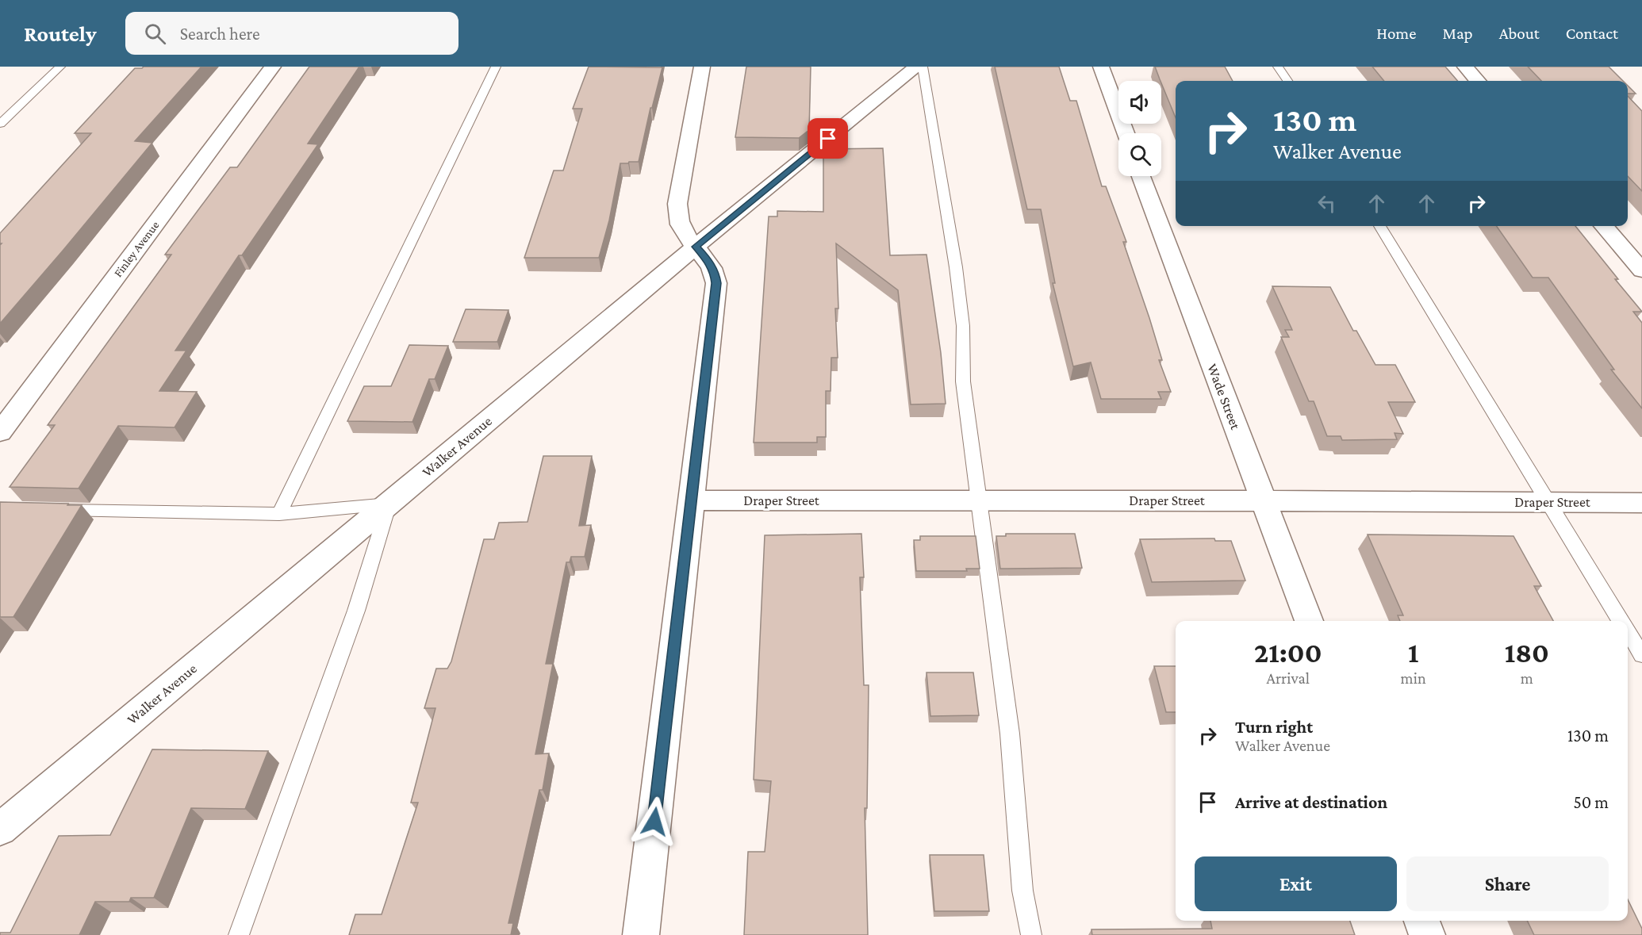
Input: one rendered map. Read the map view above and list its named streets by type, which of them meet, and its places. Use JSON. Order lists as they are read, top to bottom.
{
  "streets": {
    "street": [
      "Finley Avenue",
      "Wade Street",
      "Walker Avenue",
      "Draper Street"
    ]
  },
  "crossings": [
    ["Wade Street", "Draper Street"]
  ],
  "page": {
    "header": "Routely",
    "search": "Search here",
    "nav": [
      "Home",
      "Map",
      "About",
      "Contact"
    ],
    "turn": ["130 m", "Walker Avenue"],
    "eta": [
      "21:00",
      "Arrival",
      "1",
      "min",
      "180",
      "m"
    ],
    "list": [
      {
        "name": "Turn right",
        "note": "Walker Avenue",
        "value": "130 m"
      },
      {
        "name": "Arrive at destination",
        "value": "50 m"
      }
    ],
    "buttons": ["Exit", "Share"]
  }
}
